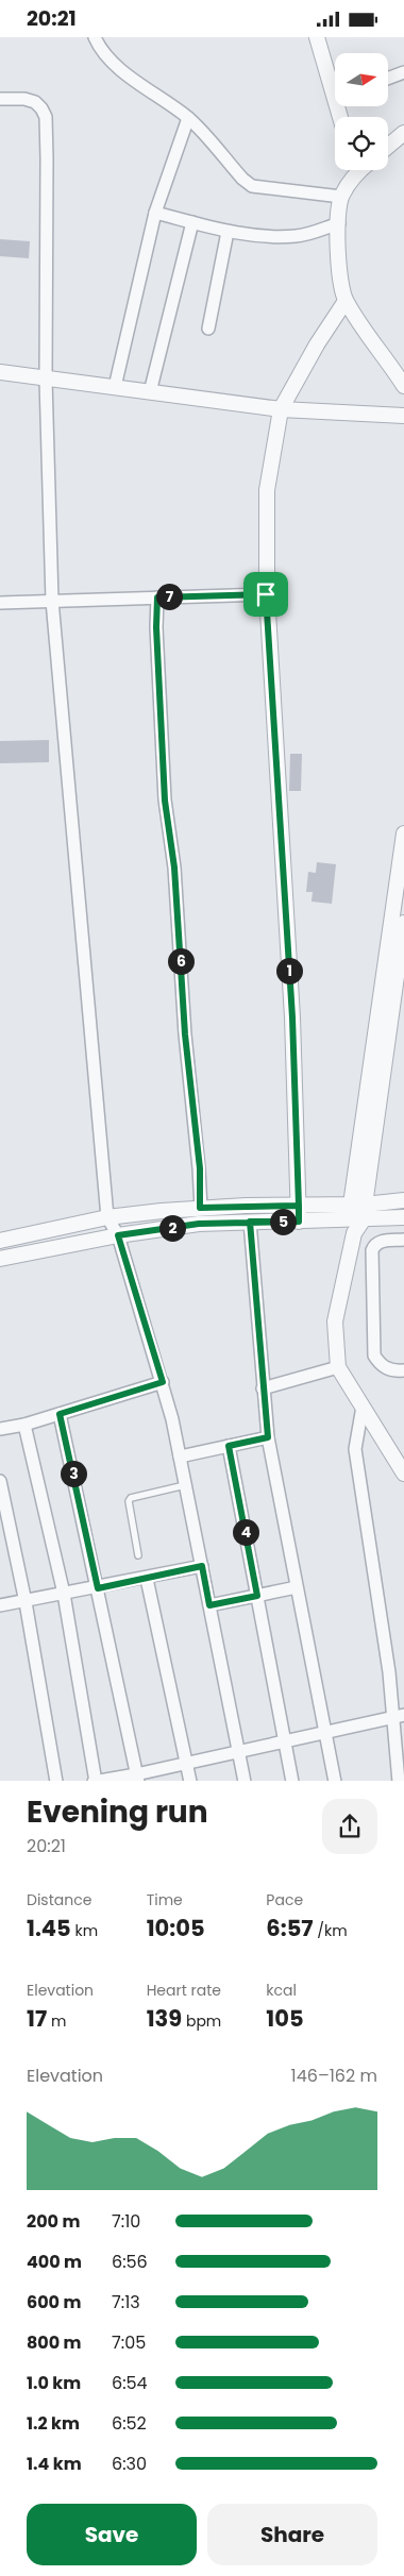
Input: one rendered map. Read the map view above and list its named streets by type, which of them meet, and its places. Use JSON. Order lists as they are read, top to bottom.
{
  "north": "right",
  "page": {
    "status": "20:21",
    "pins": [
      "7",
      "6",
      "1",
      "5",
      "2",
      "3",
      "4"
    ],
    "heading": ["Evening run", "20:21"],
    "stats": [
      ["Distance", "1.45 km"],
      ["Time", "10:05"],
      ["Pace", "6:57 /km"],
      ["Elevation", "17 m"],
      ["Heart rate", "139 bpm"],
      ["kcal", "105"]
    ],
    "chart": ["Elevation", "146–162 m"],
    "list": [
      {
        "name": "200 m",
        "note": "7:10"
      },
      {
        "name": "400 m",
        "note": "6:56"
      },
      {
        "name": "600 m",
        "note": "7:13"
      },
      {
        "name": "800 m",
        "note": "7:05"
      },
      {
        "name": "1.0 km",
        "note": "6:54"
      },
      {
        "name": "1.2 km",
        "note": "6:52"
      },
      {
        "name": "1.4 km",
        "note": "6:30"
      }
    ],
    "buttons": ["Save", "Share"]
  }
}
